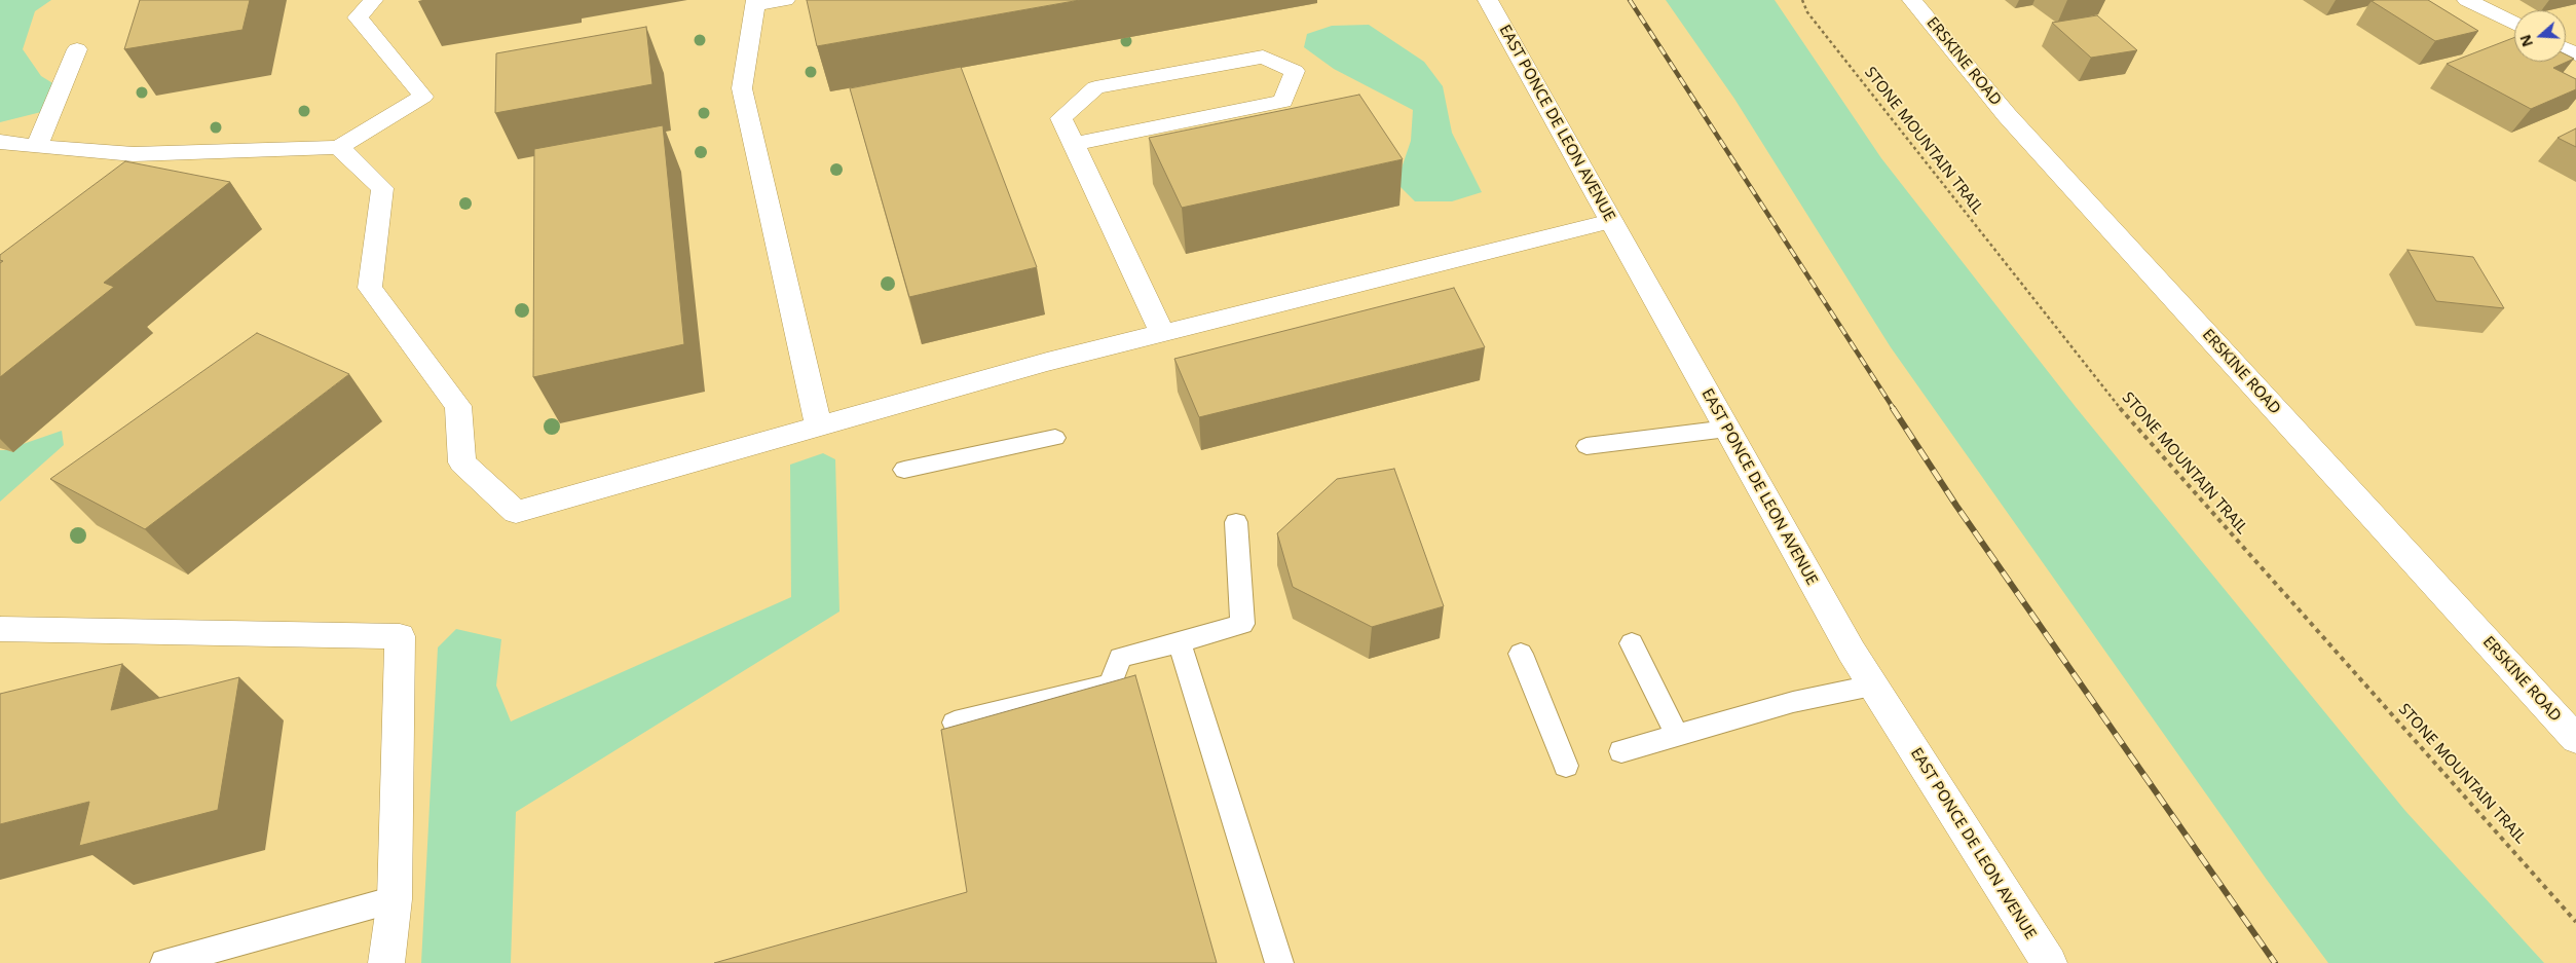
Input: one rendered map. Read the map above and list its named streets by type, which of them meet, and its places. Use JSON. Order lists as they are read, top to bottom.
{
  "streets": {
    "street": ["ERSKINE ROAD", "EAST PONCE DE LEON AVENUE"],
    "path": ["STONE MOUNTAIN TRAIL"]
  },
  "north": "left"
}
